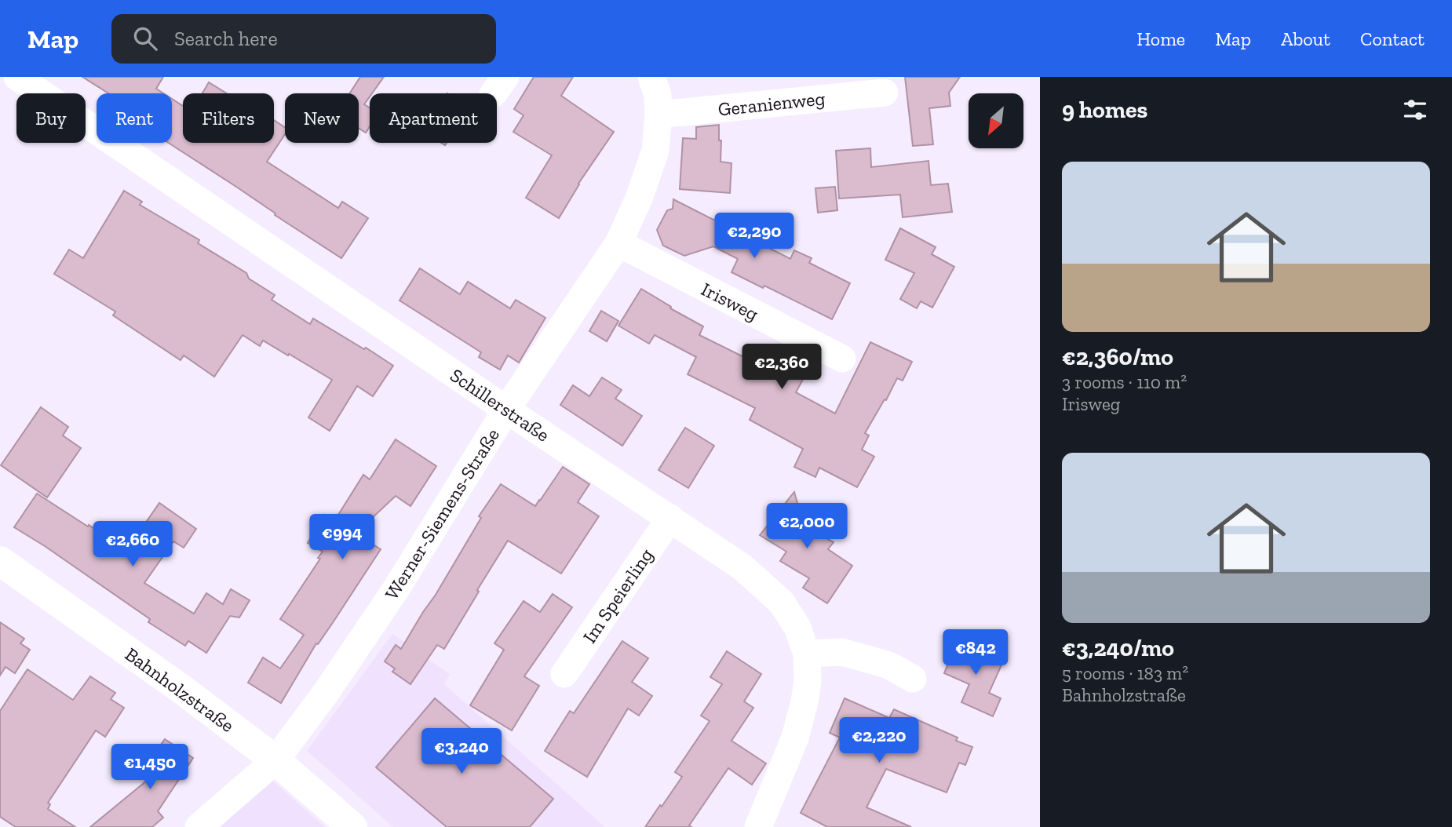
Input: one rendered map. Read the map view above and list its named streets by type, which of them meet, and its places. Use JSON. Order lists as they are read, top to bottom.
{
  "streets": {
    "street": [
      "Geranienweg",
      "Irisweg",
      "Schillerstraße",
      "Werner-Siemens-Straße",
      "Im Speierling",
      "Bahnholzstraße"
    ]
  },
  "crossings": [
    ["Geranienweg", "Werner-Siemens-Straße"],
    ["Irisweg", "Werner-Siemens-Straße"],
    ["Schillerstraße", "Werner-Siemens-Straße"],
    ["Schillerstraße", "Im Speierling"],
    ["Werner-Siemens-Straße", "Bahnholzstraße"]
  ],
  "north": "bottom left",
  "page": {
    "header": "Map",
    "search": "Search here",
    "nav": [
      "Home",
      "Map",
      "About",
      "Contact"
    ],
    "heading": "9 homes",
    "chip": [
      "Buy",
      "Rent",
      "Filters",
      "New",
      "Apartment"
    ],
    "list": [
      {
        "name": "€2,360/mo",
        "note": "3 rooms · 110 m² · Irisweg"
      },
      {
        "name": "€3,240/mo",
        "note": "5 rooms · 183 m² · Bahnholzstraße"
      }
    ],
    "price": [
      "€2,290",
      "€2,360",
      "€2,000",
      "€994",
      "€2,660",
      "€842",
      "€2,220",
      "€3,240",
      "€1,450"
    ]
  }
}
